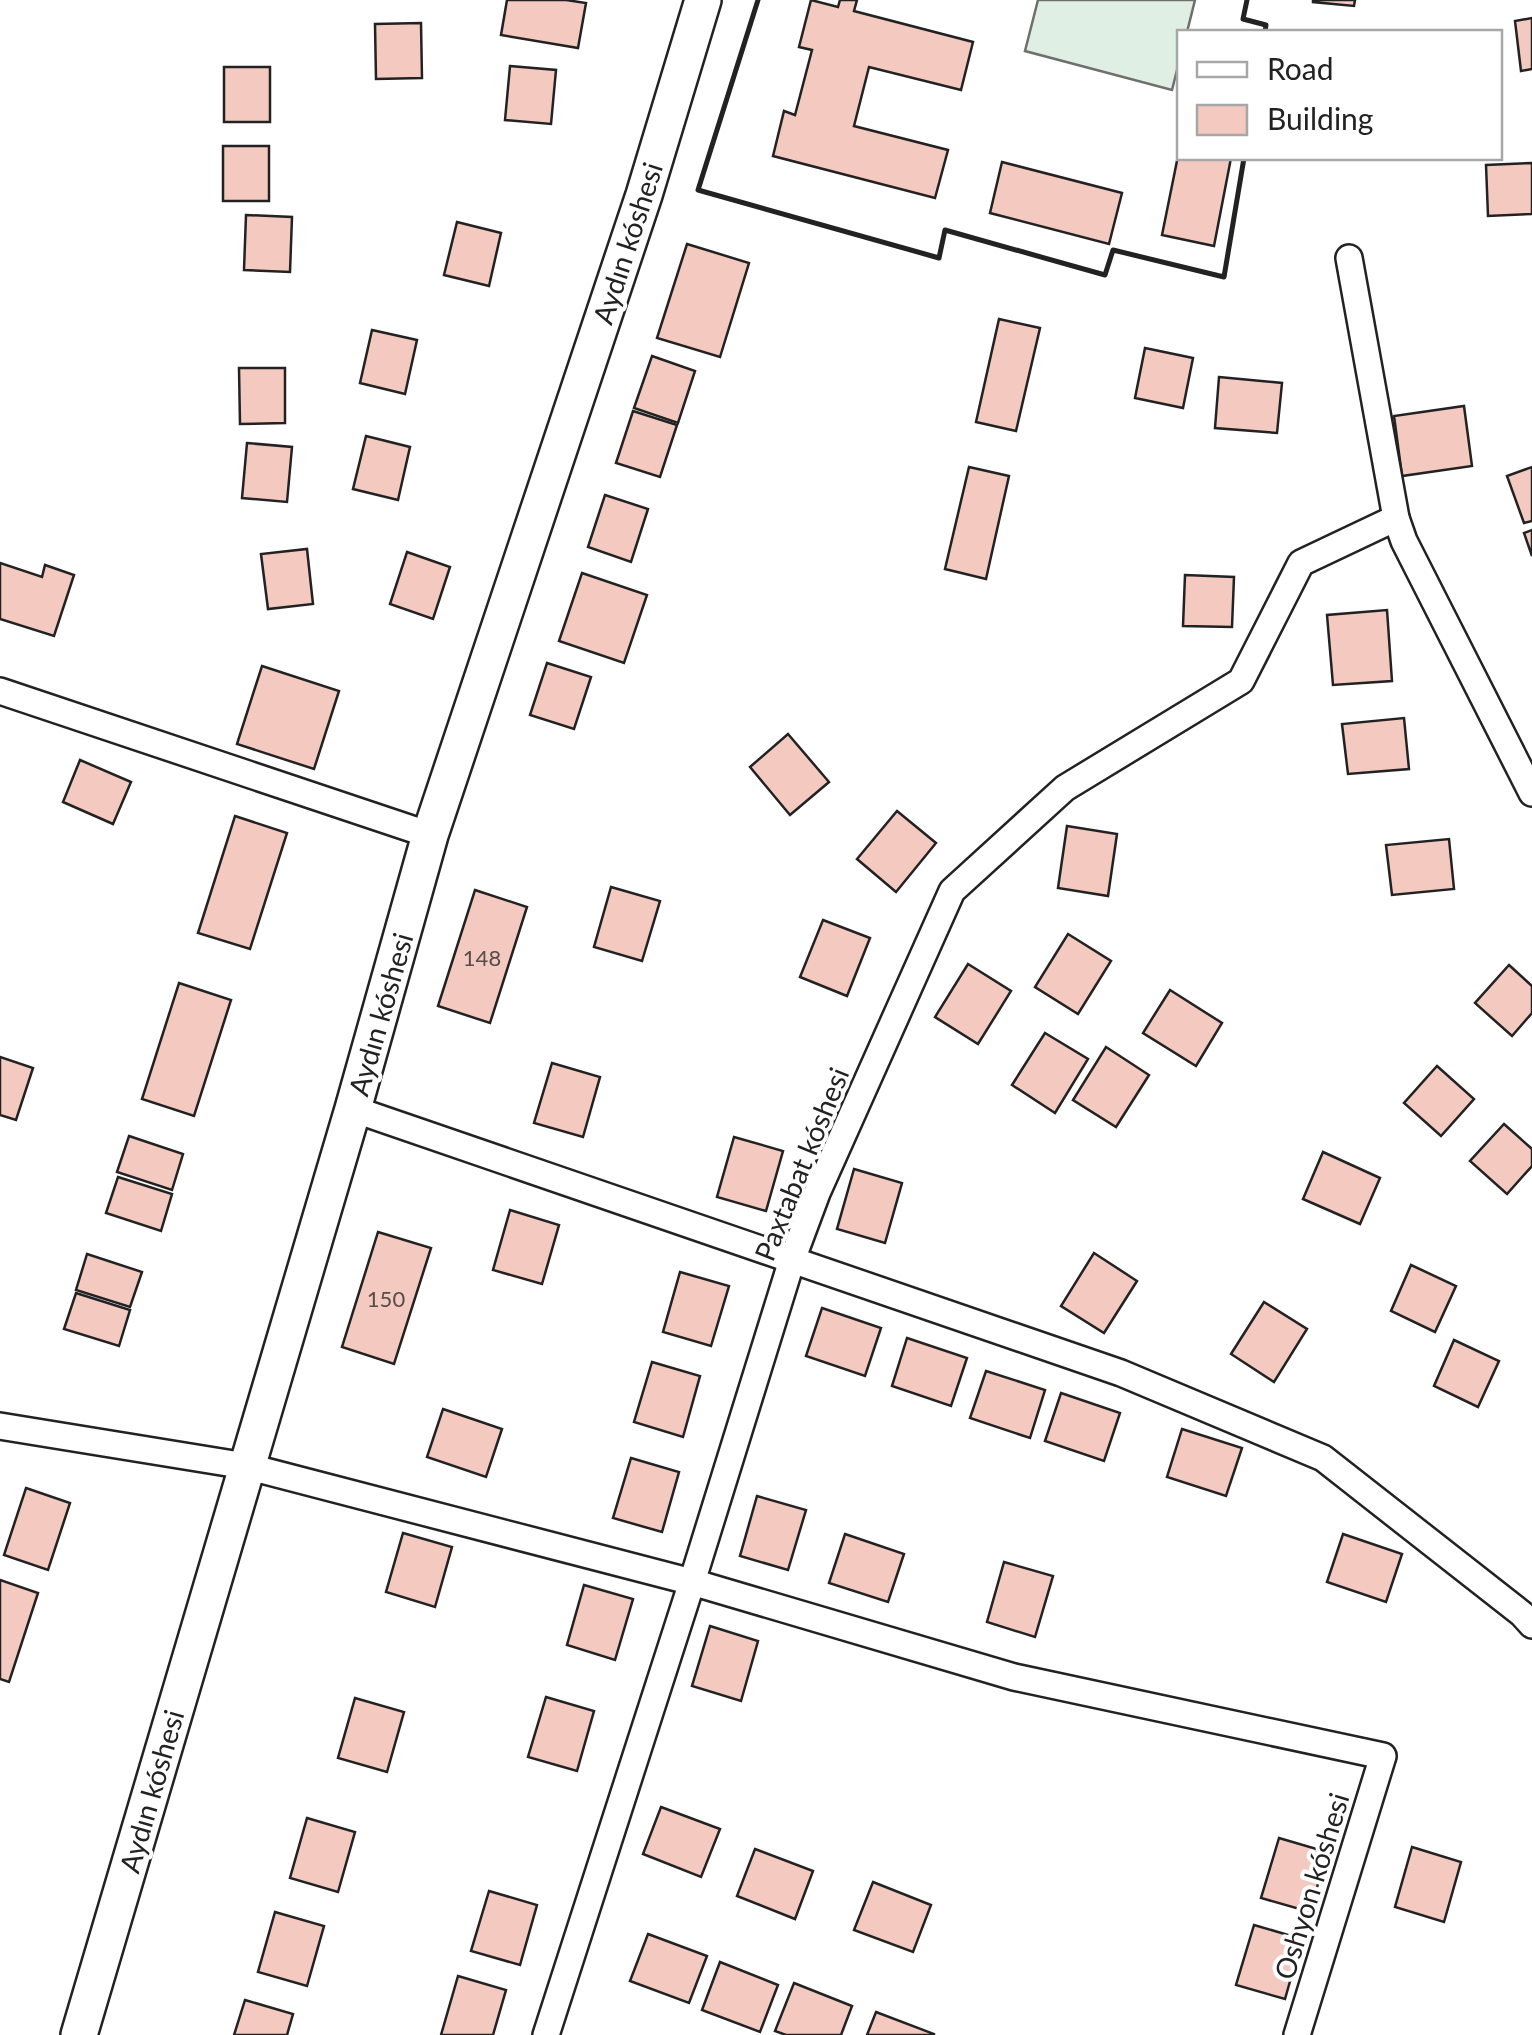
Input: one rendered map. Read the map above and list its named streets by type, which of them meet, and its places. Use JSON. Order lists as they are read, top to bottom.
{
  "streets": {
    "street": ["Aydın kóshesi", "Paxtabat kóshesi", "Oshyon kóshesi"]
  },
  "crossings": [
    ["Paxtabat kóshesi", "Oshyon kóshesi"]
  ],
  "house_numbers": ["148", "150"],
  "legend": ["Road", "Building"]
}
